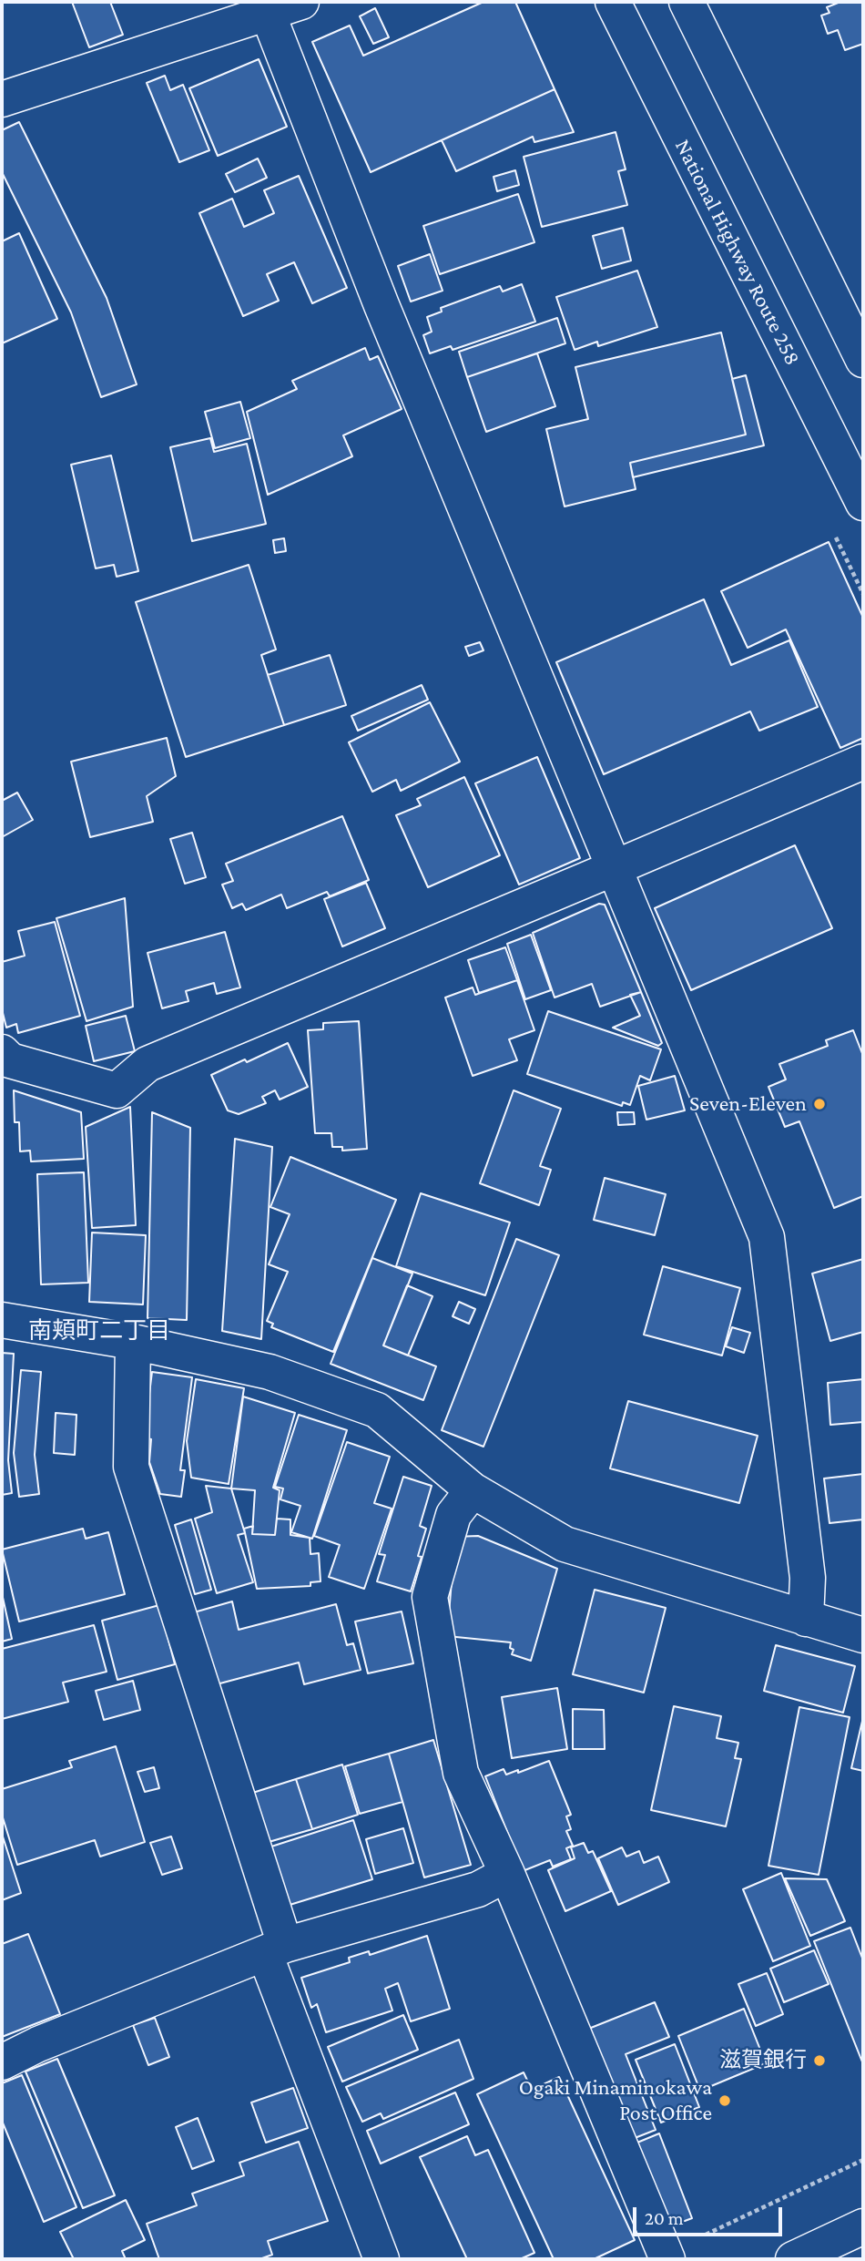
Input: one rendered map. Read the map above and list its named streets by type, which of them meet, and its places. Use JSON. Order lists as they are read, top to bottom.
{
  "streets": {
    "main road": ["National Highway Route 258"]
  },
  "districts": ["南頬町二丁目"],
  "places": ["Seven-Eleven", "滋賀銀行", "Ogaki Minaminokawa Post Office"],
  "scale_bar": "20 m"
}
